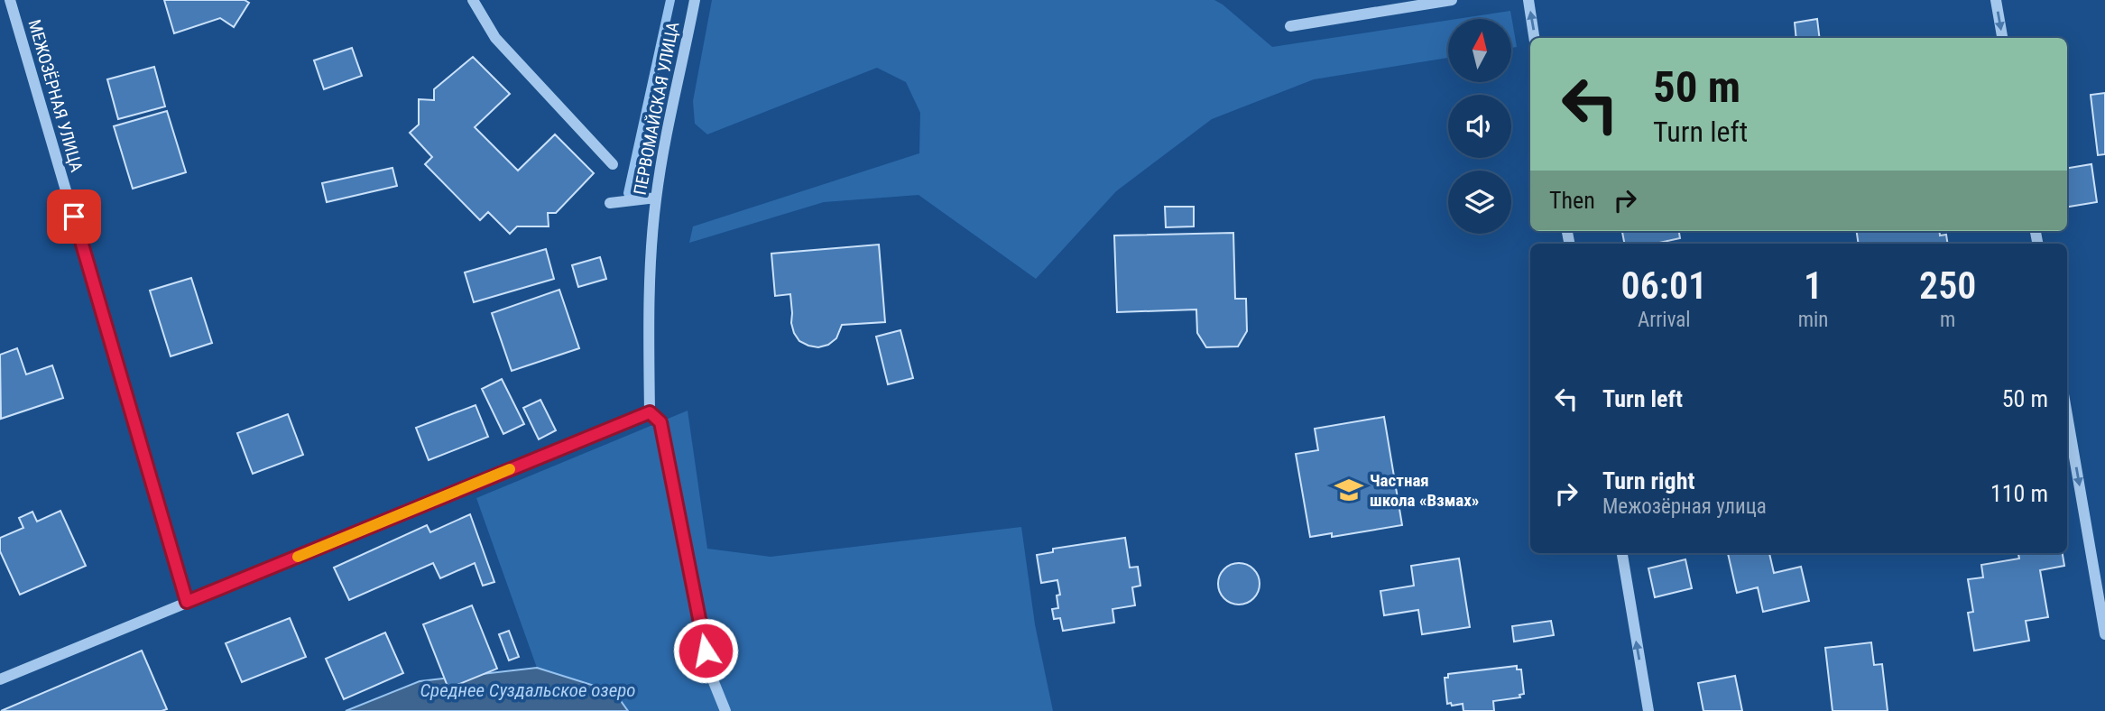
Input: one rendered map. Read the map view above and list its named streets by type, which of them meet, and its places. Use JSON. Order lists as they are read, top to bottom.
{
  "streets": {
    "street": ["МЕЖОЗЁРНАЯ УЛИЦА", "ПЕРВОМАЙСКАЯ УЛИЦА"]
  },
  "water": ["Среднее Суздальское озеро"],
  "places": {
    "school or university": ["Частная школа «Взмах»"]
  },
  "north": "top",
  "page": {
    "turn": ["50 m", "Turn left"],
    "then": "Then",
    "eta": [
      "06:01",
      "Arrival",
      "1",
      "min",
      "250",
      "m"
    ],
    "list": [
      {
        "name": "Turn left",
        "value": "50 m"
      },
      {
        "name": "Turn right",
        "note": "Межозёрная улица",
        "value": "110 m"
      }
    ]
  }
}
